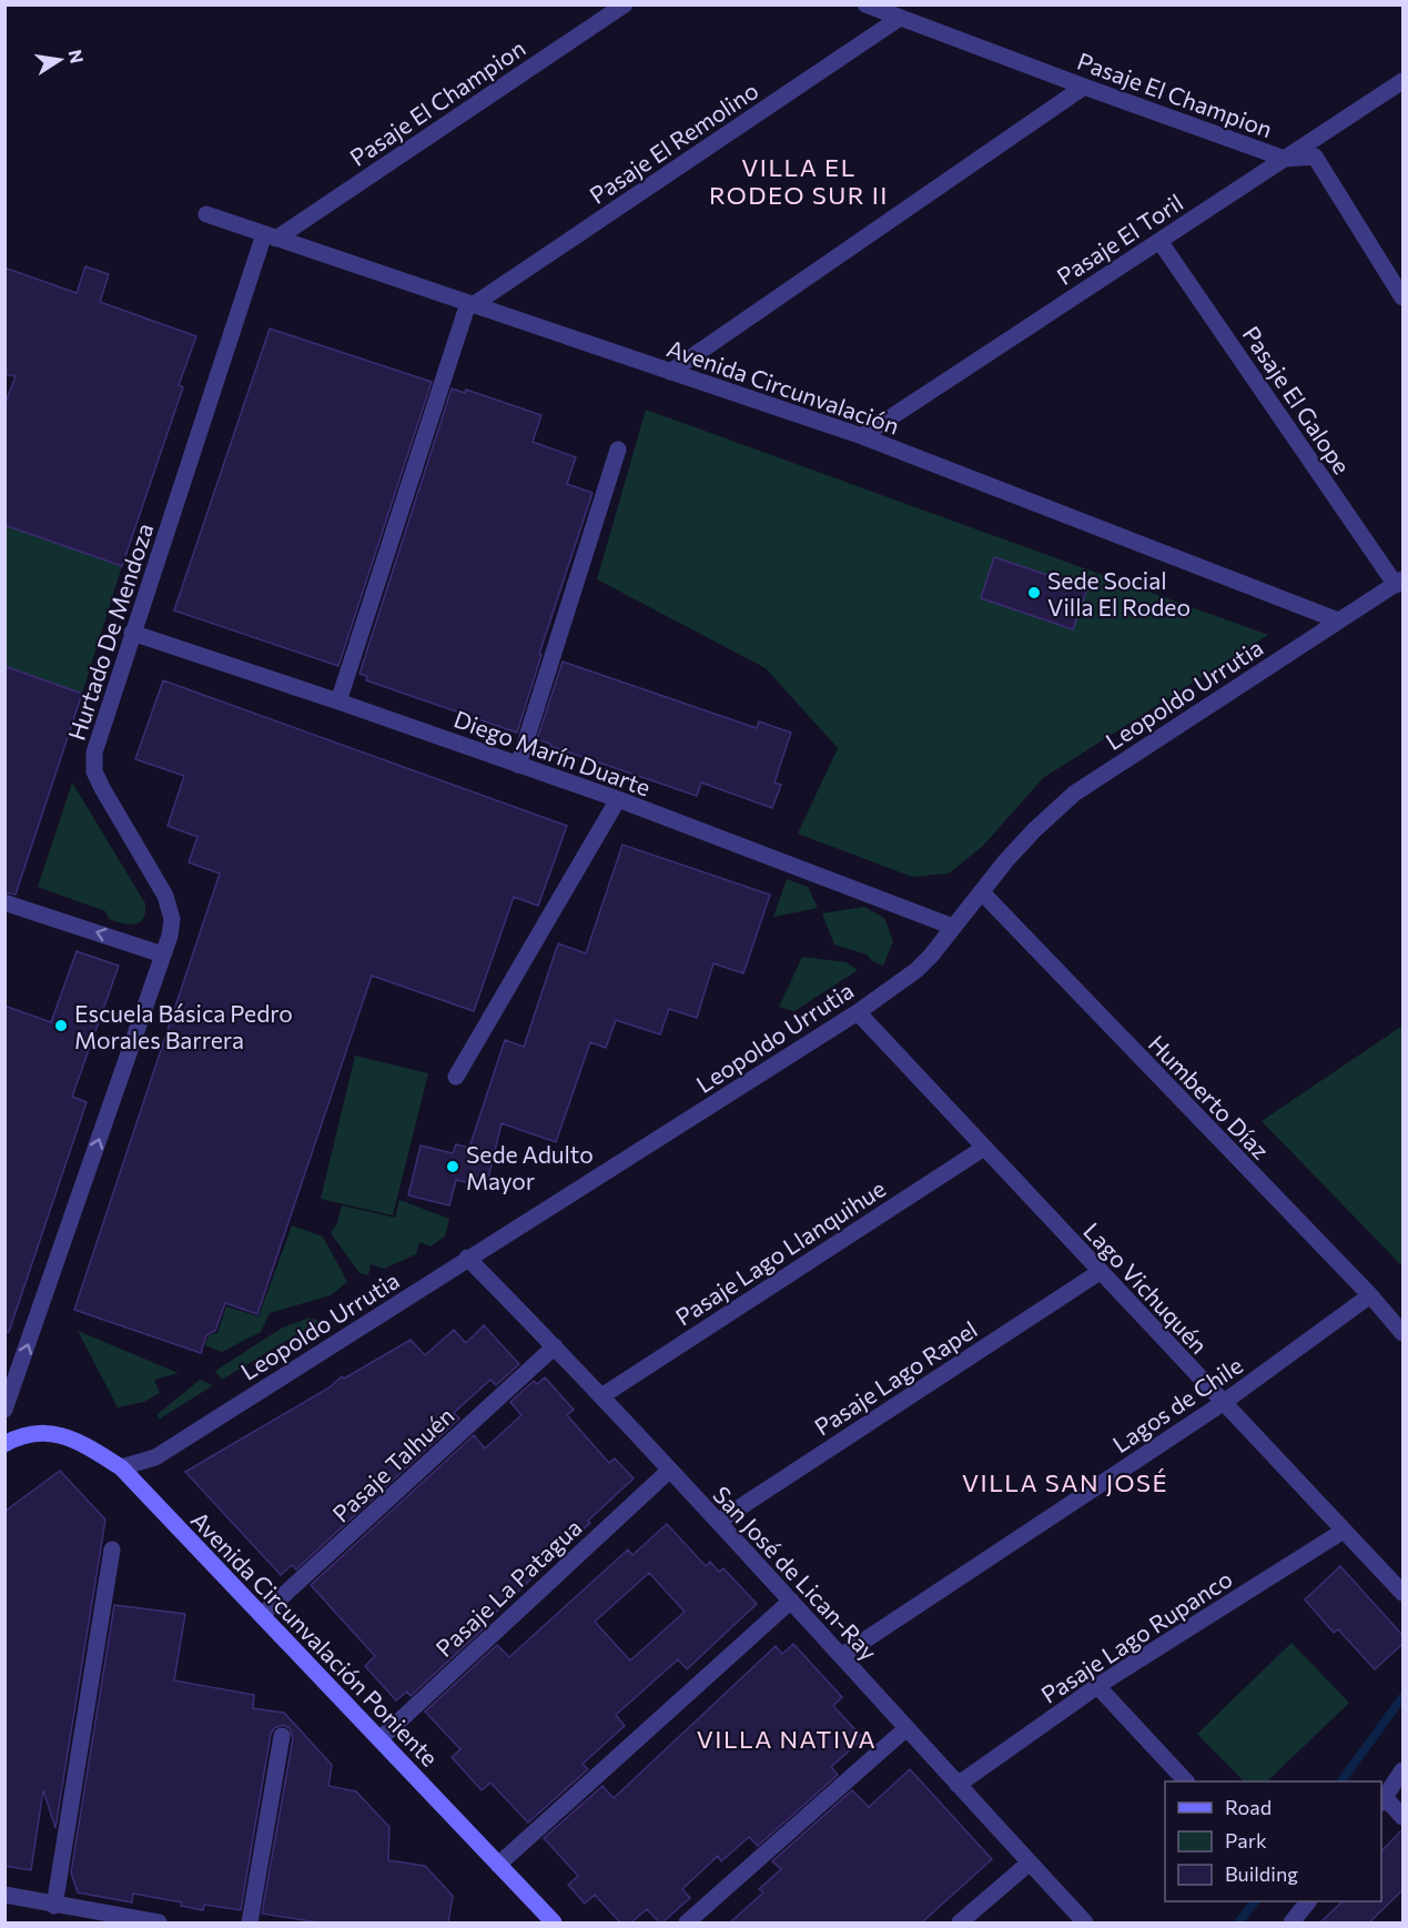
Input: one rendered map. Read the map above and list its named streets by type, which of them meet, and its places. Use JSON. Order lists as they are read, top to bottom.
{
  "streets": {
    "street": [
      "Pasaje El Champion",
      "Pasaje El Remolino",
      "Pasaje El Toril",
      "Avenida Circunvalación",
      "Pasaje El Galope",
      "Hurtado De Mendoza",
      "Leopoldo Urrutia",
      "Diego Marín Duarte",
      "Humberto Díaz",
      "Pasaje Lago Llanquihue",
      "Lago Vichuquén",
      "Pasaje Lago Rapel",
      "Lagos de Chile",
      "Pasaje Talhuén",
      "San José de Lican-Ray",
      "Pasaje La Patagua",
      "Pasaje Lago Rupanco",
      "Avenida Circunvalación Poniente"
    ]
  },
  "crossings": [
    ["Pasaje El Champion", "Pasaje El Remolino"],
    ["Pasaje El Champion", "Pasaje El Toril"],
    ["Pasaje El Champion", "Avenida Circunvalación"],
    ["Pasaje El Champion", "Hurtado De Mendoza"],
    ["Pasaje El Remolino", "Avenida Circunvalación"],
    ["Pasaje El Toril", "Avenida Circunvalación"],
    ["Pasaje El Toril", "Pasaje El Galope"],
    ["Avenida Circunvalación", "Hurtado De Mendoza"],
    ["Avenida Circunvalación", "Leopoldo Urrutia"],
    ["Pasaje El Galope", "Leopoldo Urrutia"],
    ["Hurtado De Mendoza", "Diego Marín Duarte"],
    ["Leopoldo Urrutia", "Diego Marín Duarte"],
    ["Leopoldo Urrutia", "Humberto Díaz"],
    ["Leopoldo Urrutia", "Lago Vichuquén"],
    ["Leopoldo Urrutia", "San José de Lican-Ray"],
    ["Leopoldo Urrutia", "Avenida Circunvalación Poniente"],
    ["Humberto Díaz", "Lagos de Chile"],
    ["Pasaje Lago Llanquihue", "Lago Vichuquén"],
    ["Pasaje Lago Llanquihue", "San José de Lican-Ray"],
    ["Lago Vichuquén", "Pasaje Lago Rapel"],
    ["Lago Vichuquén", "Lagos de Chile"],
    ["Lago Vichuquén", "Pasaje Lago Rupanco"],
    ["Pasaje Lago Rapel", "San José de Lican-Ray"],
    ["Lagos de Chile", "San José de Lican-Ray"],
    ["Pasaje Talhuén", "San José de Lican-Ray"],
    ["Pasaje Talhuén", "Avenida Circunvalación Poniente"],
    ["San José de Lican-Ray", "Pasaje La Patagua"],
    ["San José de Lican-Ray", "Pasaje Lago Rupanco"],
    ["Pasaje La Patagua", "Avenida Circunvalación Poniente"]
  ],
  "one_way": ["Hurtado De Mendoza"],
  "districts": ["VILLA EL RODEO SUR II", "VILLA SAN JOSÉ", "VILLA NATIVA"],
  "places": ["Sede Social Villa El Rodeo", "Escuela Básica Pedro Morales Barrera", "Sede Adulto Mayor"],
  "legend": ["Road", "Park", "Building"],
  "north": "right"
}
